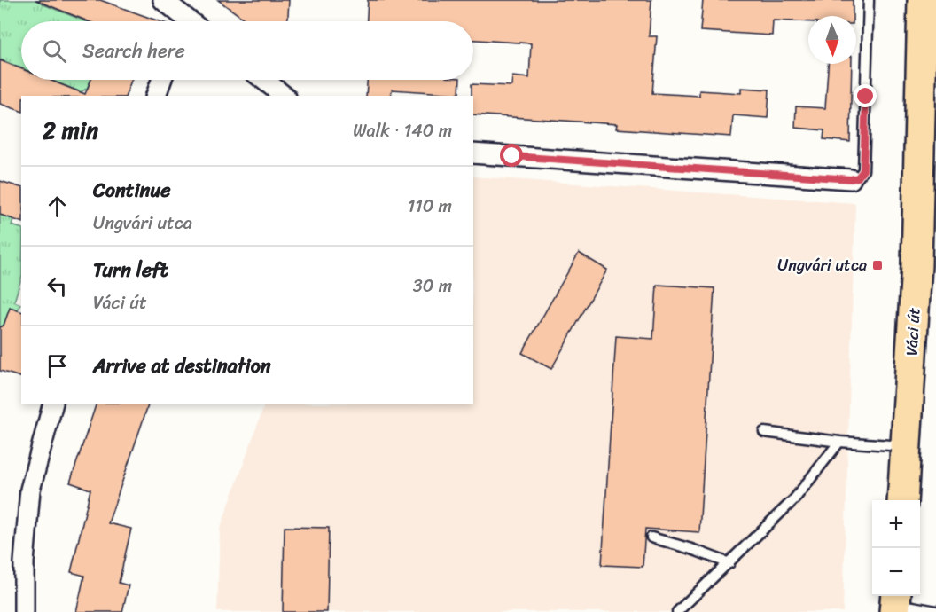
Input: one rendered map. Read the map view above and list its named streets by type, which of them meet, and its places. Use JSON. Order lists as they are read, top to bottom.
{
  "streets": {
    "main road": ["Váci út"]
  },
  "places": {
    "transit": ["Ungvári utca"]
  },
  "north": "bottom",
  "page": {
    "search": "Search here",
    "heading": ["2 min", "Walk · 140 m"],
    "list": [
      ["Continue", "Ungvári utca", "110 m"],
      ["Turn left", "Váci út", "30 m"],
      "Arrive at destination"
    ],
    "map_buttons": ["+", "−"]
  }
}
